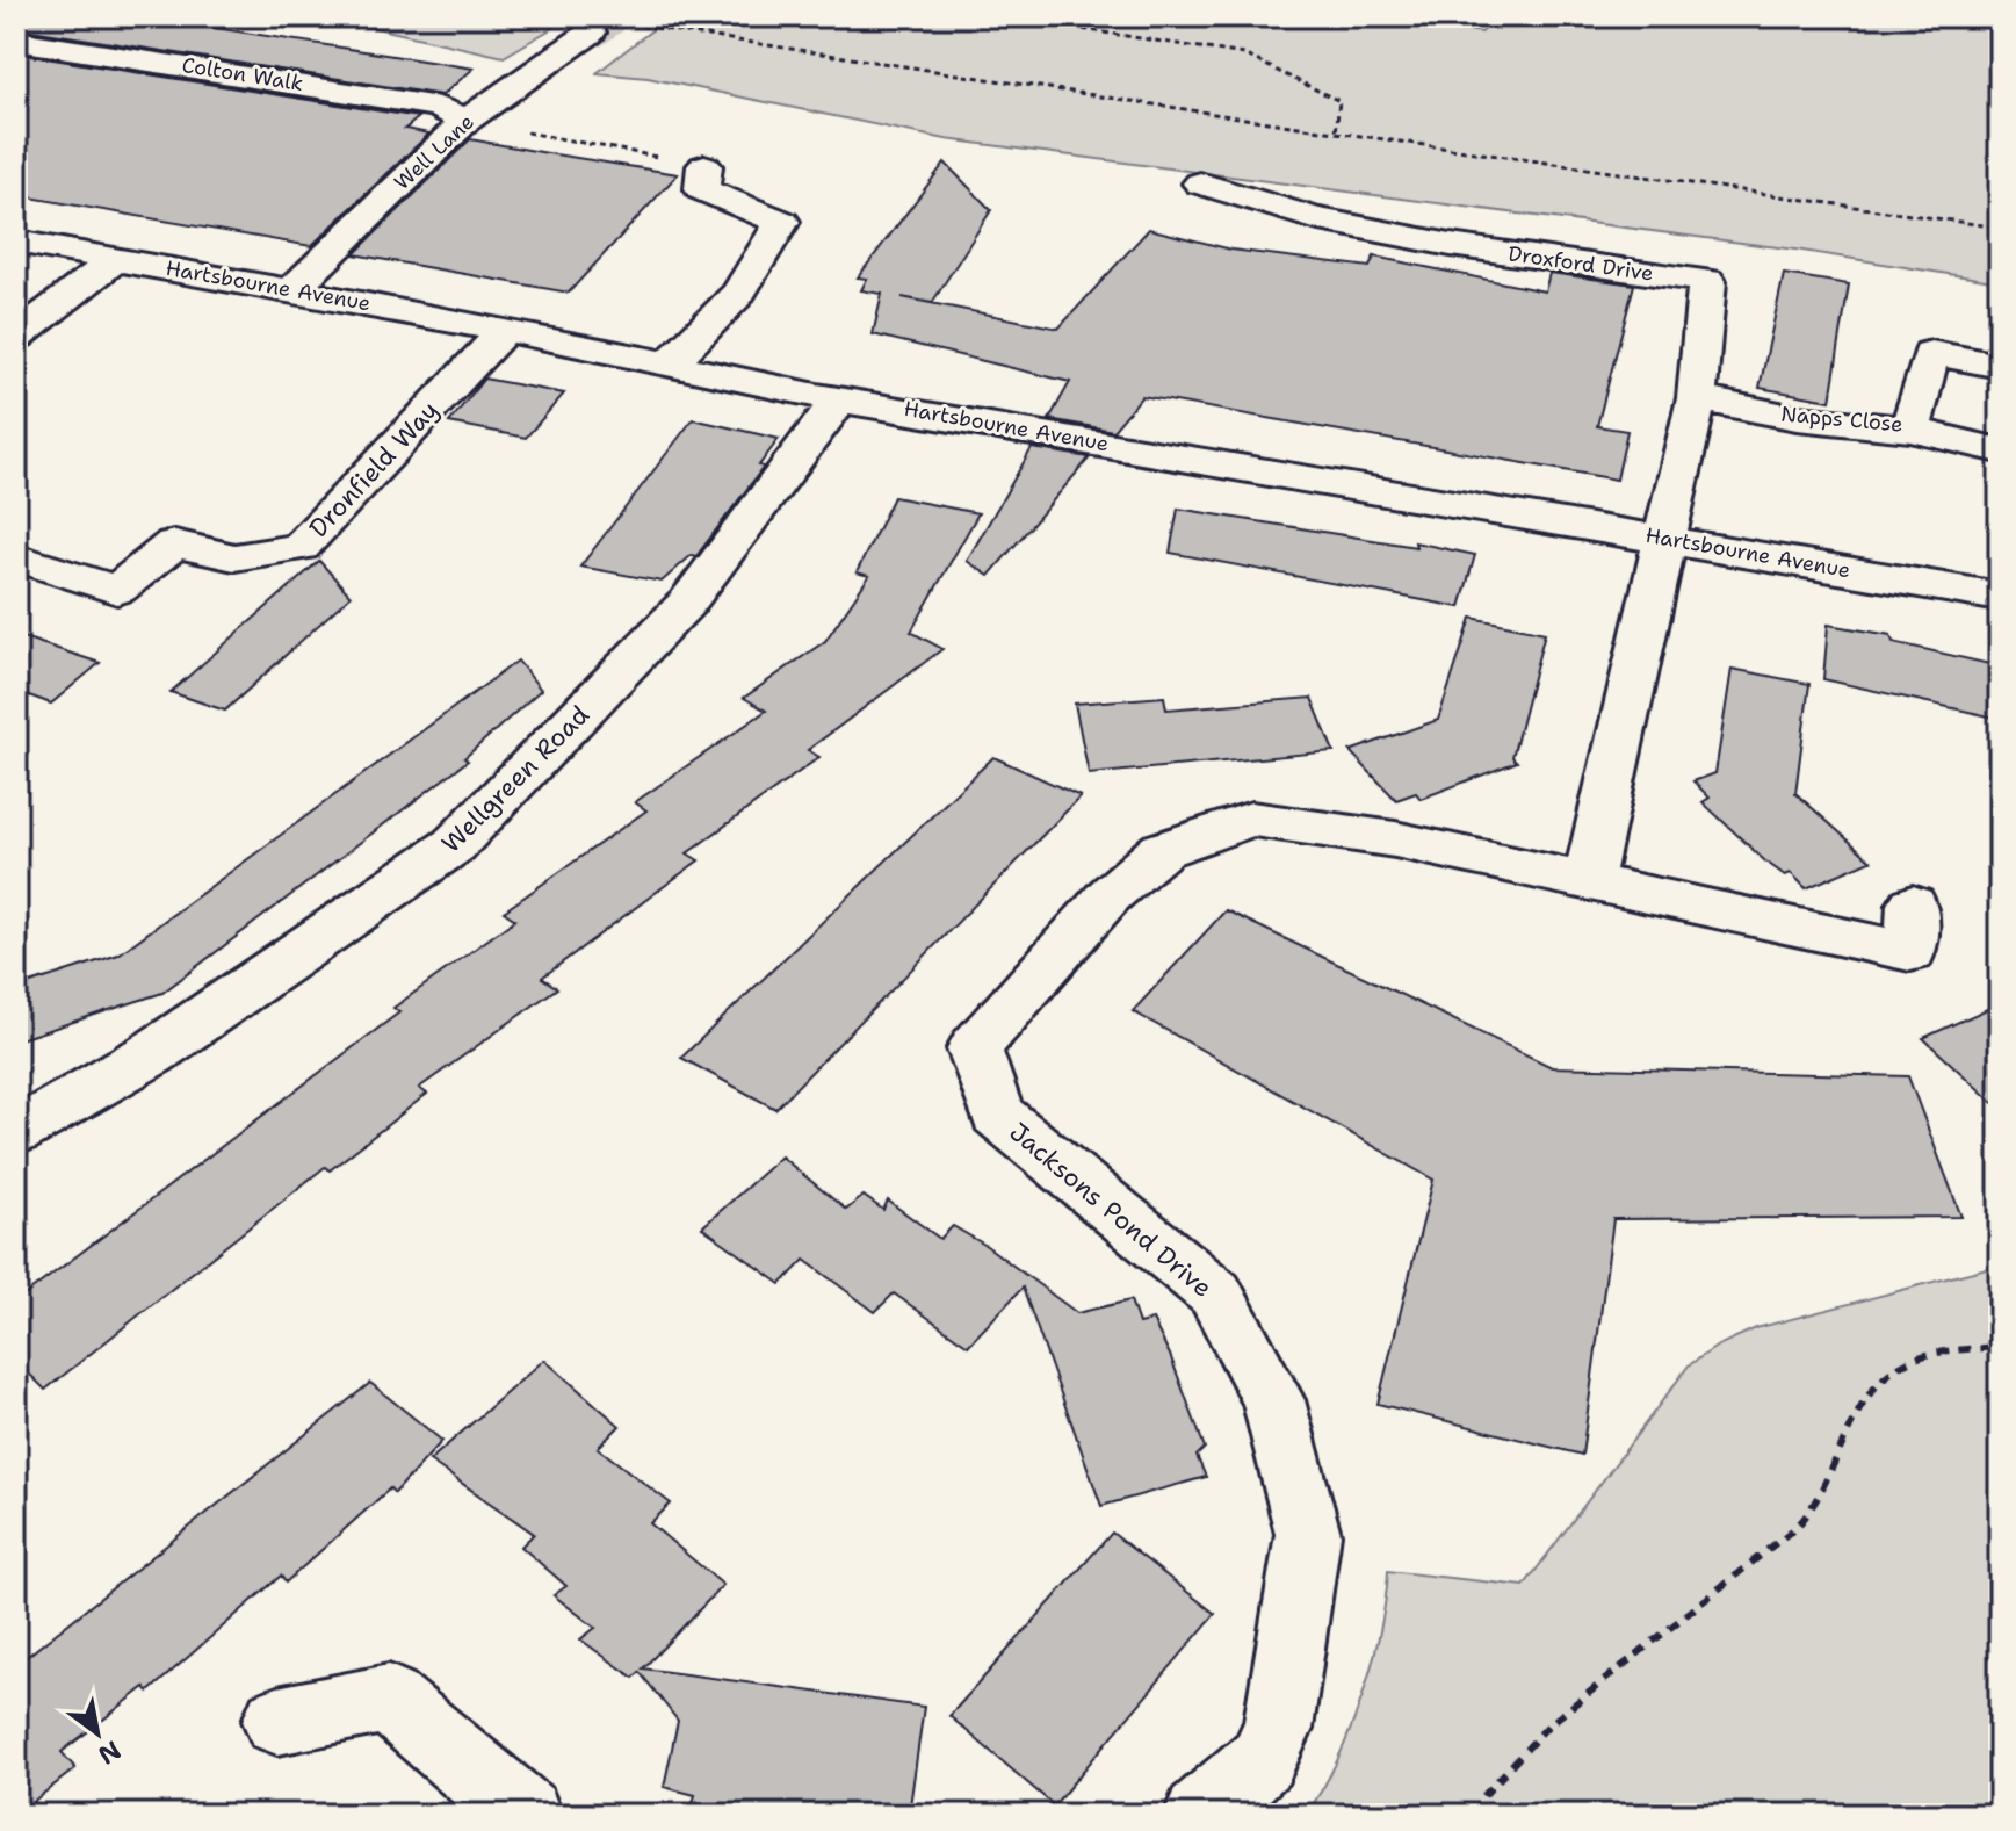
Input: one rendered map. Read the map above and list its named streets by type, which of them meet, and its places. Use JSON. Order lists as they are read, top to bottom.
{
  "streets": {
    "street": [
      "Colton Walk",
      "Well Lane",
      "Droxford Drive",
      "Hartsbourne Avenue",
      "Napps Close",
      "Dronfield Way",
      "Wellgreen Road",
      "Jacksons Pond Drive"
    ]
  },
  "crossings": [
    ["Colton Walk", "Well Lane"],
    ["Well Lane", "Hartsbourne Avenue"],
    ["Droxford Drive", "Hartsbourne Avenue"],
    ["Droxford Drive", "Napps Close"],
    ["Hartsbourne Avenue", "Dronfield Way"],
    ["Hartsbourne Avenue", "Wellgreen Road"]
  ],
  "north": "bottom right"
}
